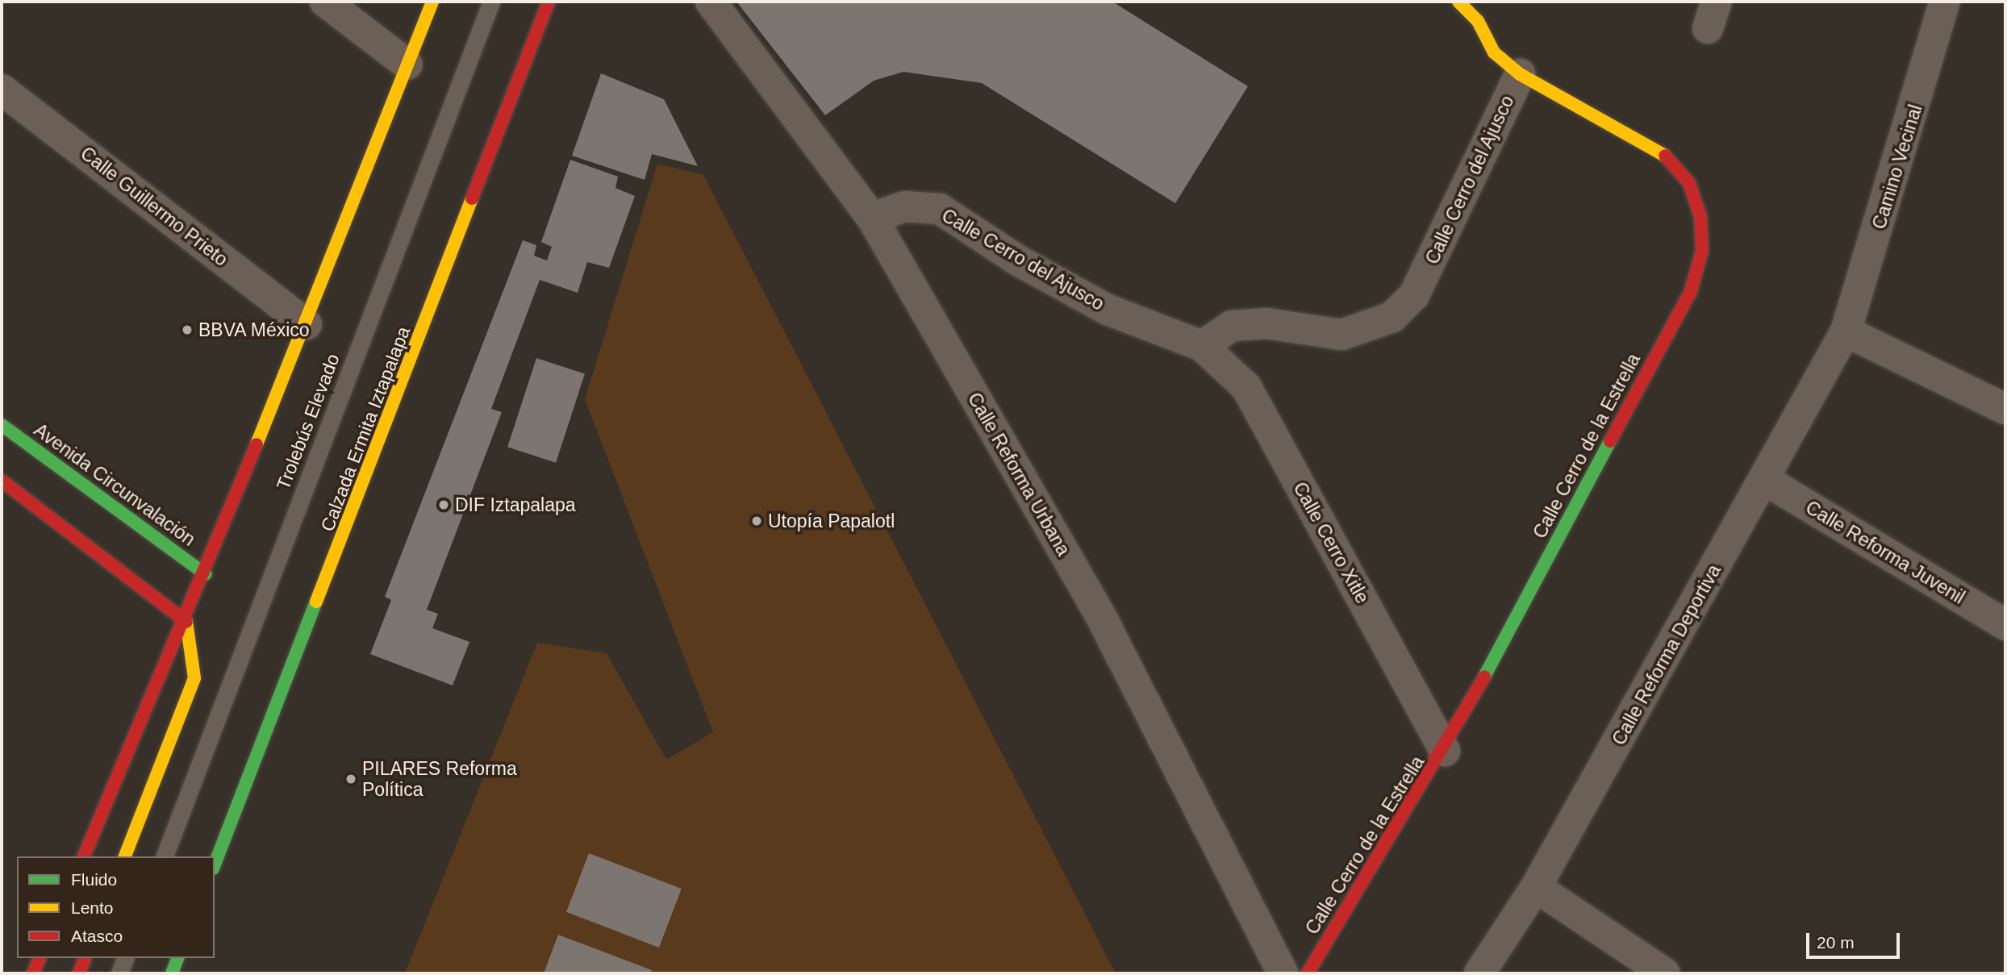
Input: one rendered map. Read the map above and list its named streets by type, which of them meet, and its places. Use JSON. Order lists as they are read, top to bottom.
{
  "streets": {
    "main road": ["Calzada Ermita Iztapalapa", "Calle Cerro de la Estrella", "Avenida Circunvalación"],
    "street": [
      "Camino Vecinal",
      "Calle Cerro del Ajusco",
      "Calle Guillermo Prieto",
      "Calle Reforma Urbana",
      "Calle Cerro Xitle",
      "Calle Reforma Juvenil",
      "Calle Reforma Deportiva"
    ],
    "lane": ["Trolebús Elevado"]
  },
  "crossings": [
    ["Camino Vecinal", "Calle Reforma Deportiva"],
    ["Calle Cerro del Ajusco", "Calle Cerro de la Estrella"],
    ["Calle Cerro del Ajusco", "Calle Reforma Urbana"],
    ["Calle Cerro del Ajusco", "Calle Cerro Xitle"],
    ["Calle Cerro de la Estrella", "Calle Cerro Xitle"],
    ["Calle Reforma Juvenil", "Calle Reforma Deportiva"]
  ],
  "places": [
    "BBVA México",
    "DIF Iztapalapa",
    "Utopía Papalotl",
    "PILARES Reforma Política"
  ],
  "legend": ["Fluido", "Lento", "Atasco"],
  "scale_bar": "20 m"
}
